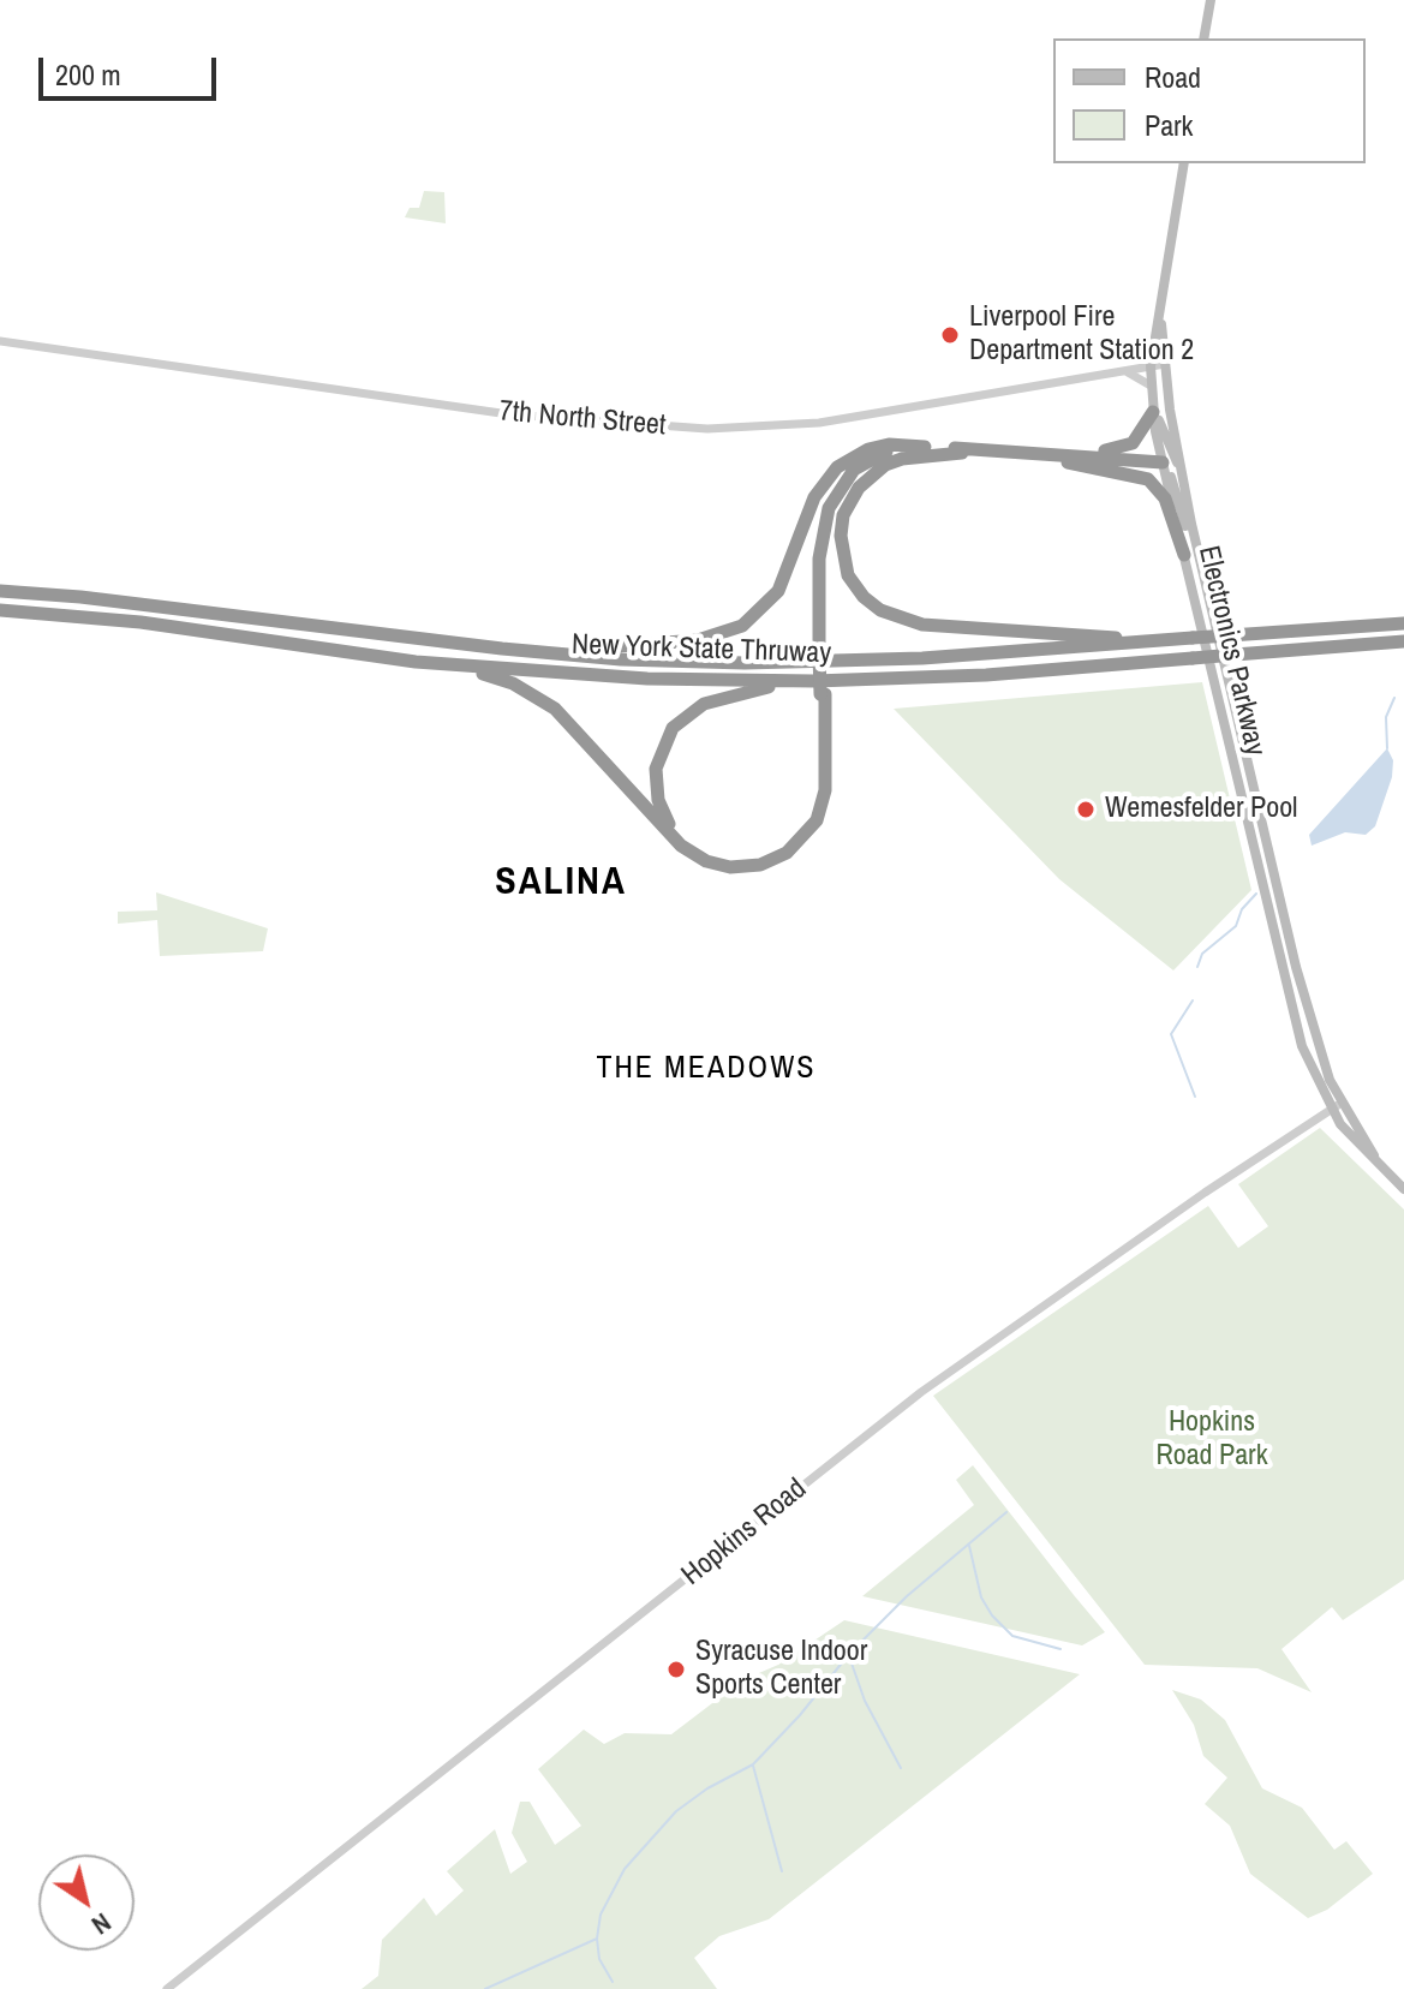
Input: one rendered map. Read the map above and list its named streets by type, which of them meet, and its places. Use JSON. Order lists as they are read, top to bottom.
{
  "streets": {
    "highway": ["New York State Thruway"],
    "main road": ["Electronics Parkway"],
    "street": ["7th North Street", "Hopkins Road"]
  },
  "crossings": [
    ["7th North Street", "Electronics Parkway"],
    ["Electronics Parkway", "Hopkins Road"]
  ],
  "districts": ["SALINA", "THE MEADOWS"],
  "parks": ["Hopkins Road Park"],
  "places": ["Liverpool Fire Department Station 2", "Wemesfelder Pool", "Syracuse Indoor Sports Center"],
  "legend": ["Road", "Park"],
  "scale_bar": "200 m",
  "north": "bottom right"
}
